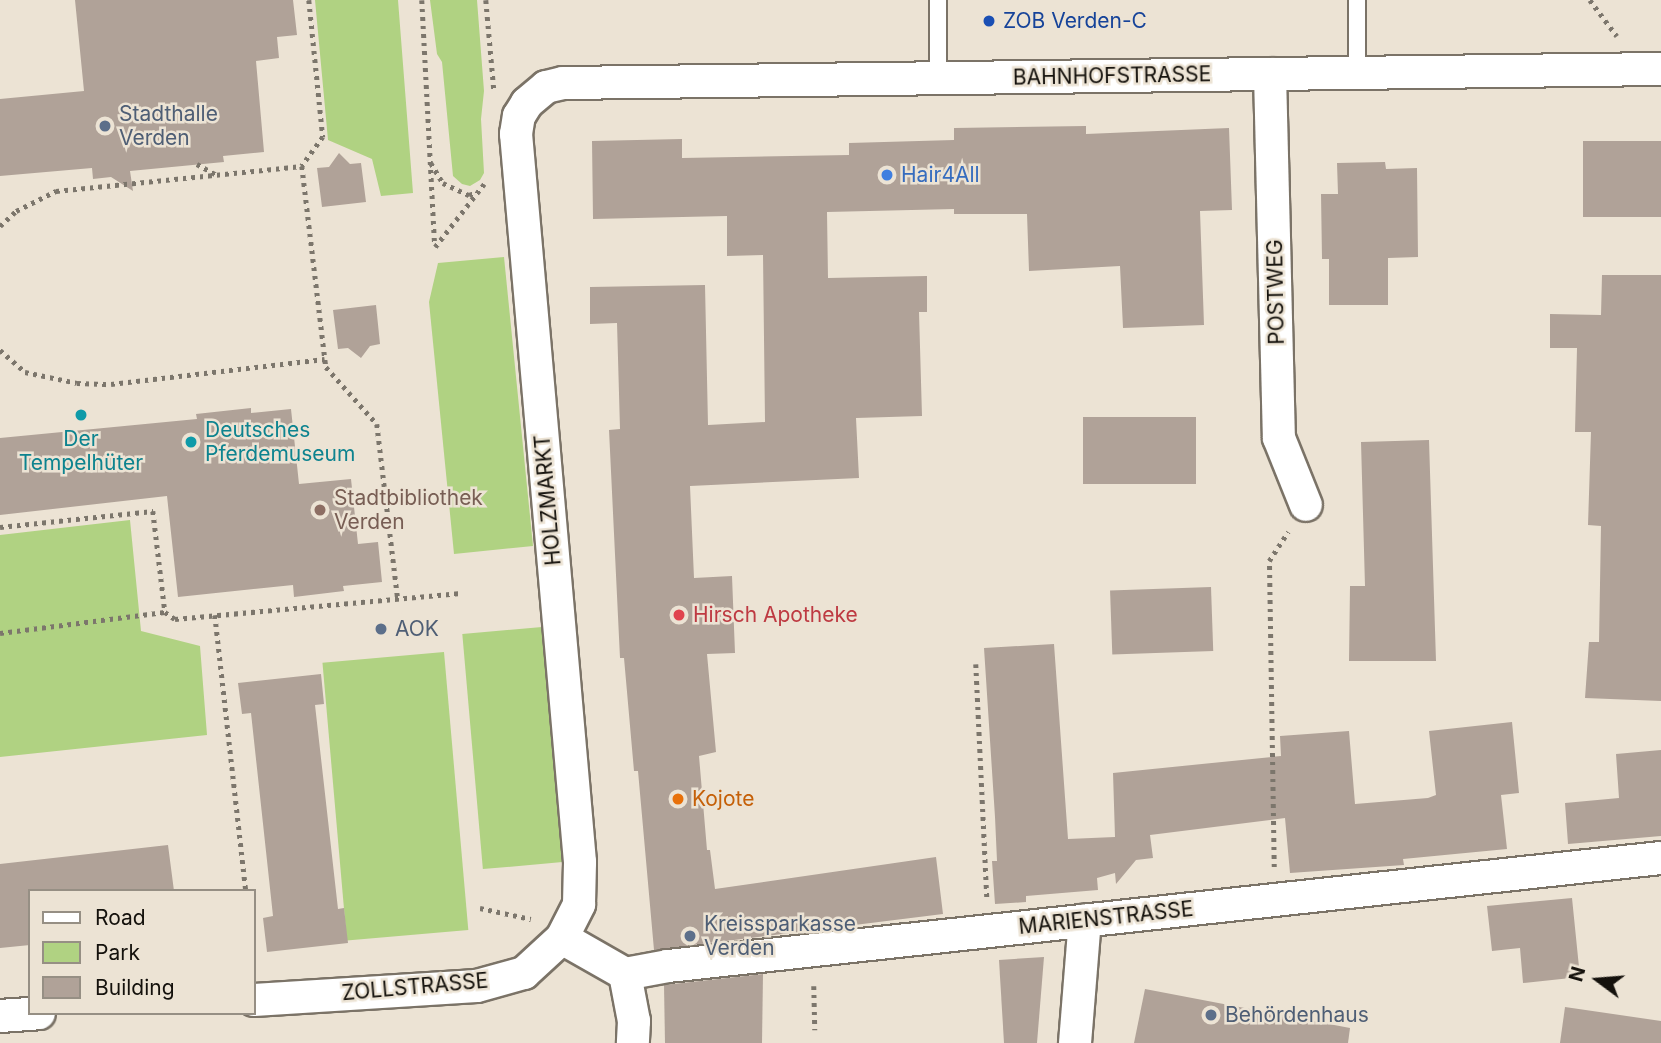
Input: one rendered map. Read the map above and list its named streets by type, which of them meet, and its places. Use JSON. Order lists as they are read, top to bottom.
{
  "streets": {
    "street": [
      "BAHNHOFSTRASSE",
      "POSTWEG",
      "HOLZMARKT",
      "MARIENSTRASSE",
      "ZOLLSTRASSE"
    ]
  },
  "crossings": [
    ["BAHNHOFSTRASSE", "POSTWEG"],
    ["BAHNHOFSTRASSE", "HOLZMARKT"],
    ["HOLZMARKT", "ZOLLSTRASSE"]
  ],
  "places": [
    "ZOB Verden-C",
    "Stadthalle Verden",
    "Hair4All",
    "Der Tempelhüter",
    "Deutsches Pferdemuseum",
    "Stadtbibliothek Verden",
    "Hirsch Apotheke",
    "AOK",
    "Kojote",
    "Kreissparkasse Verden",
    "Behördenhaus"
  ],
  "legend": ["Road", "Park", "Building"],
  "north": "left"
}
